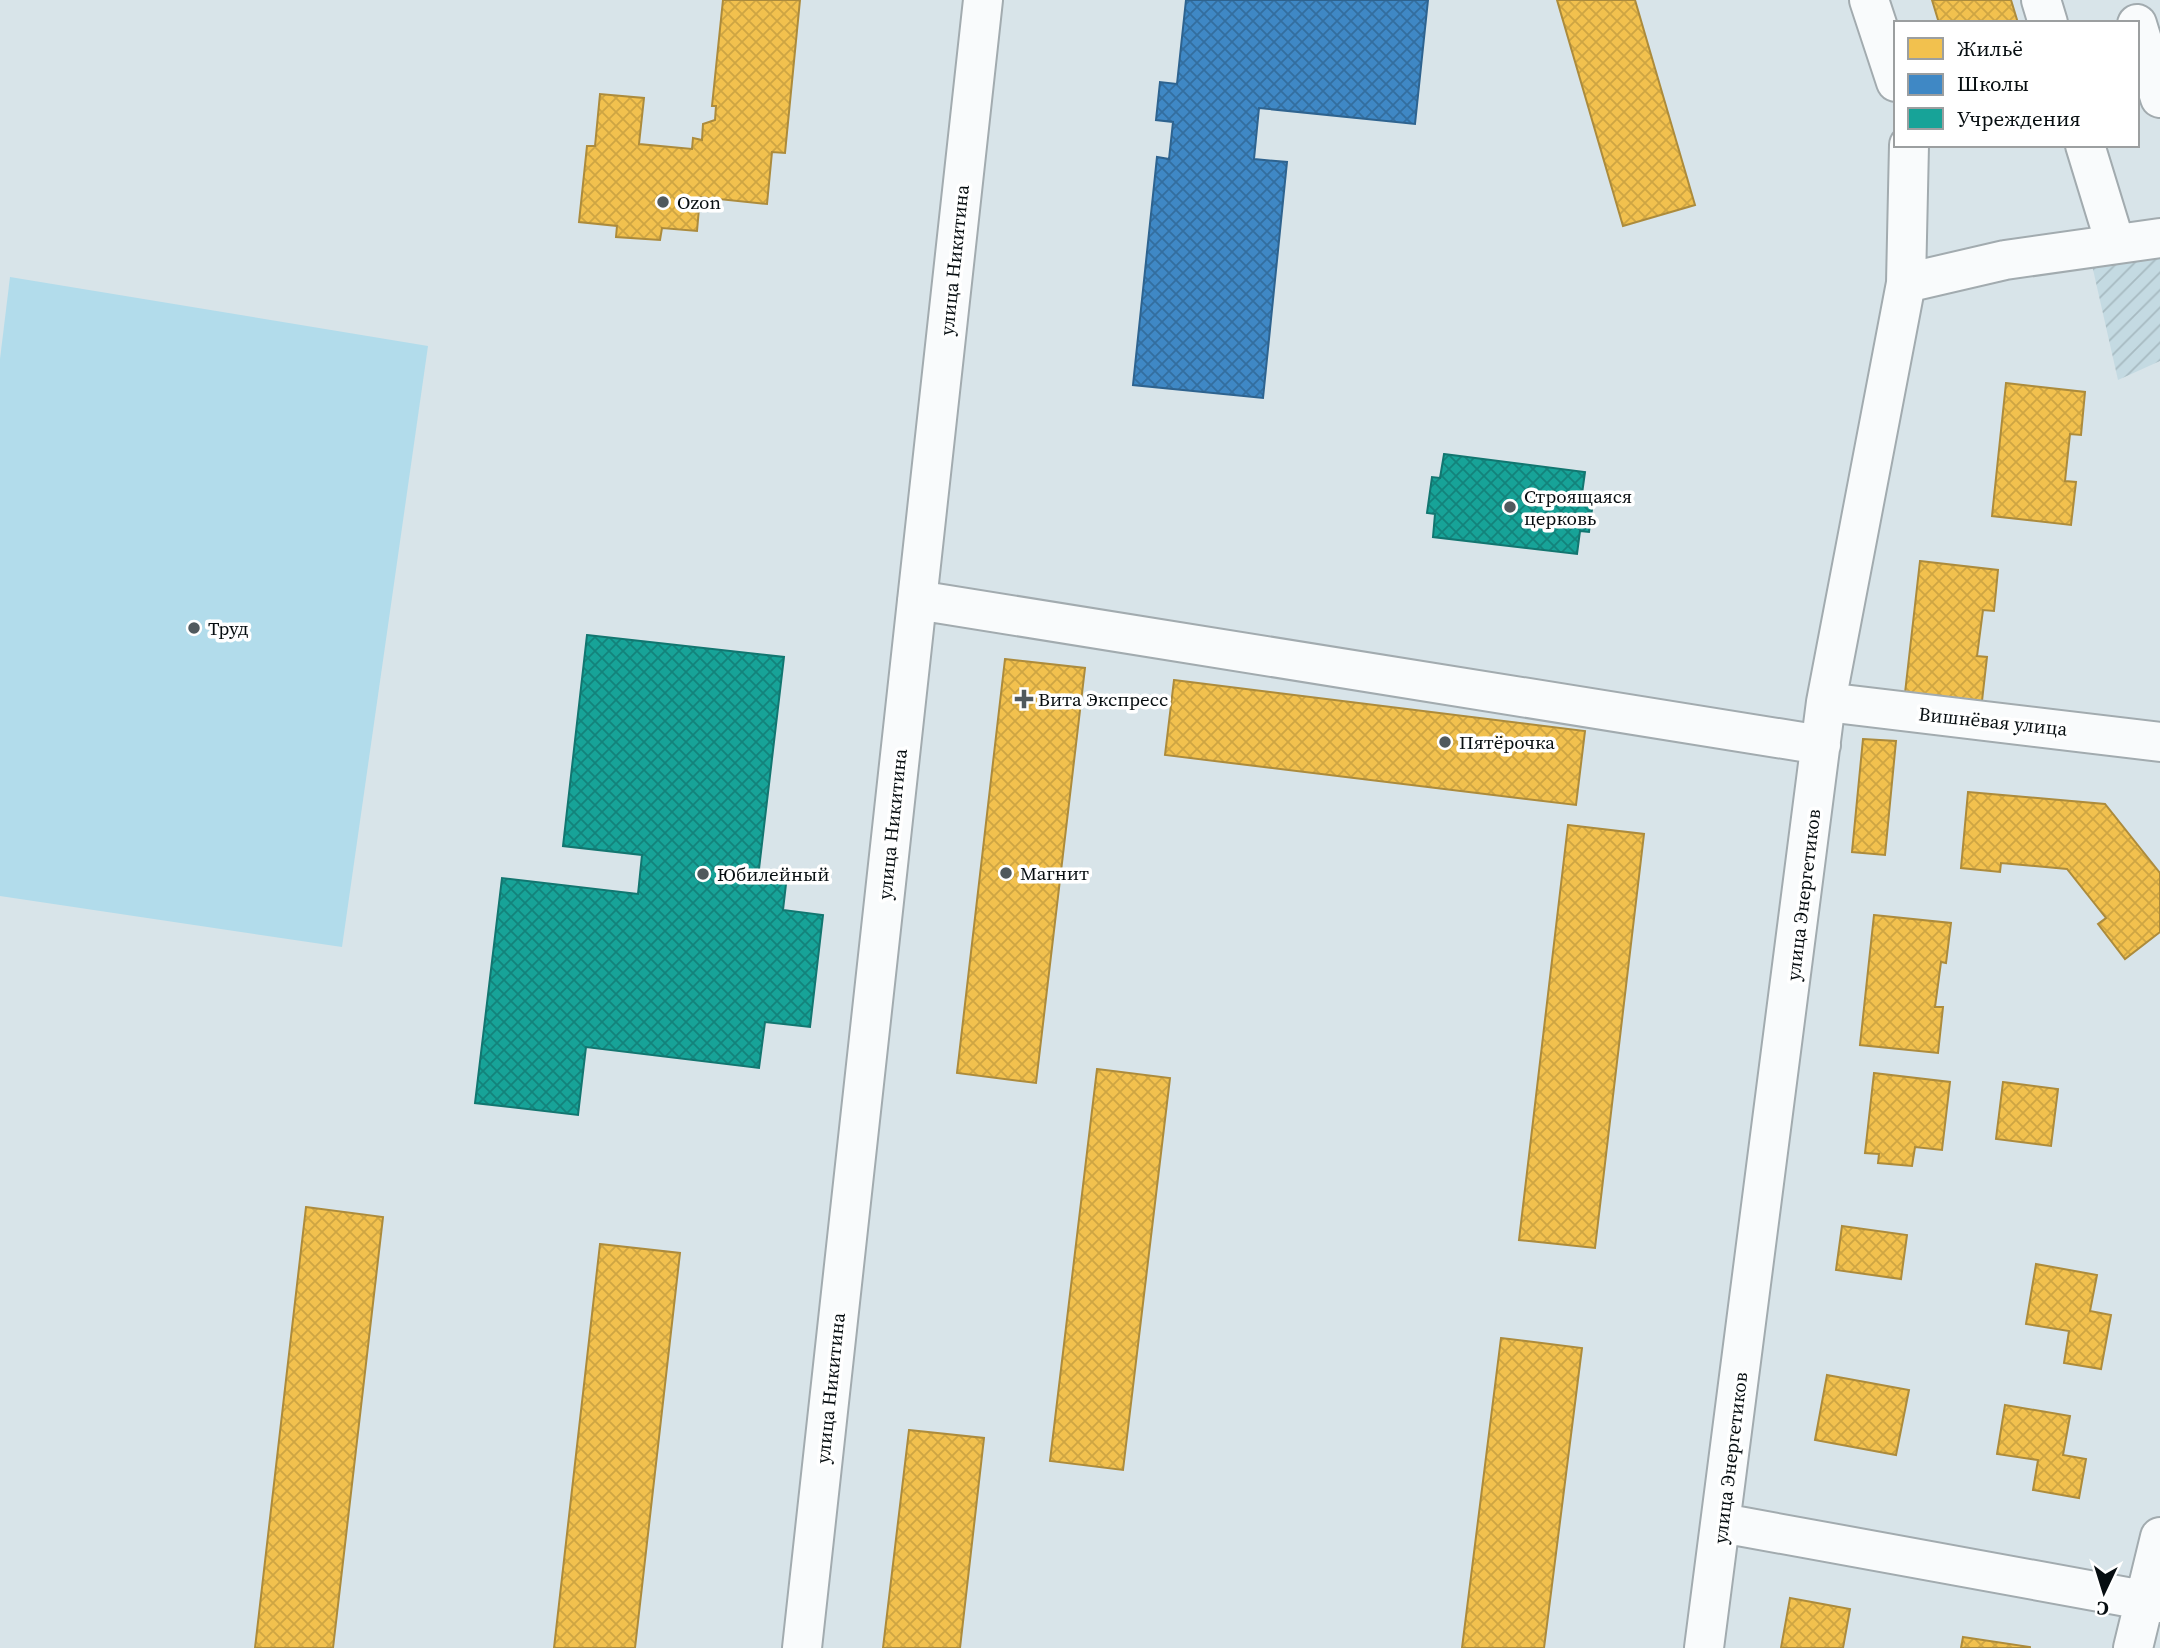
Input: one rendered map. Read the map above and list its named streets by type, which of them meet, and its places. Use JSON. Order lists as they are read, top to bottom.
{
  "streets": {
    "street": ["улица Никитина", "Вишнёвая улица", "улица Энергетиков"]
  },
  "crossings": [
    ["Вишнёвая улица", "улица Энергетиков"]
  ],
  "places": {
    "other": [
      "Ozon",
      "Строящаяся церковь",
      "Труд",
      "Пятёрочка",
      "Магнит",
      "Юбилейный"
    ],
    "health": ["Вита Экспресс"]
  },
  "legend": ["Жильё", "Школы", "Учреждения"],
  "north": "bottom"
}
